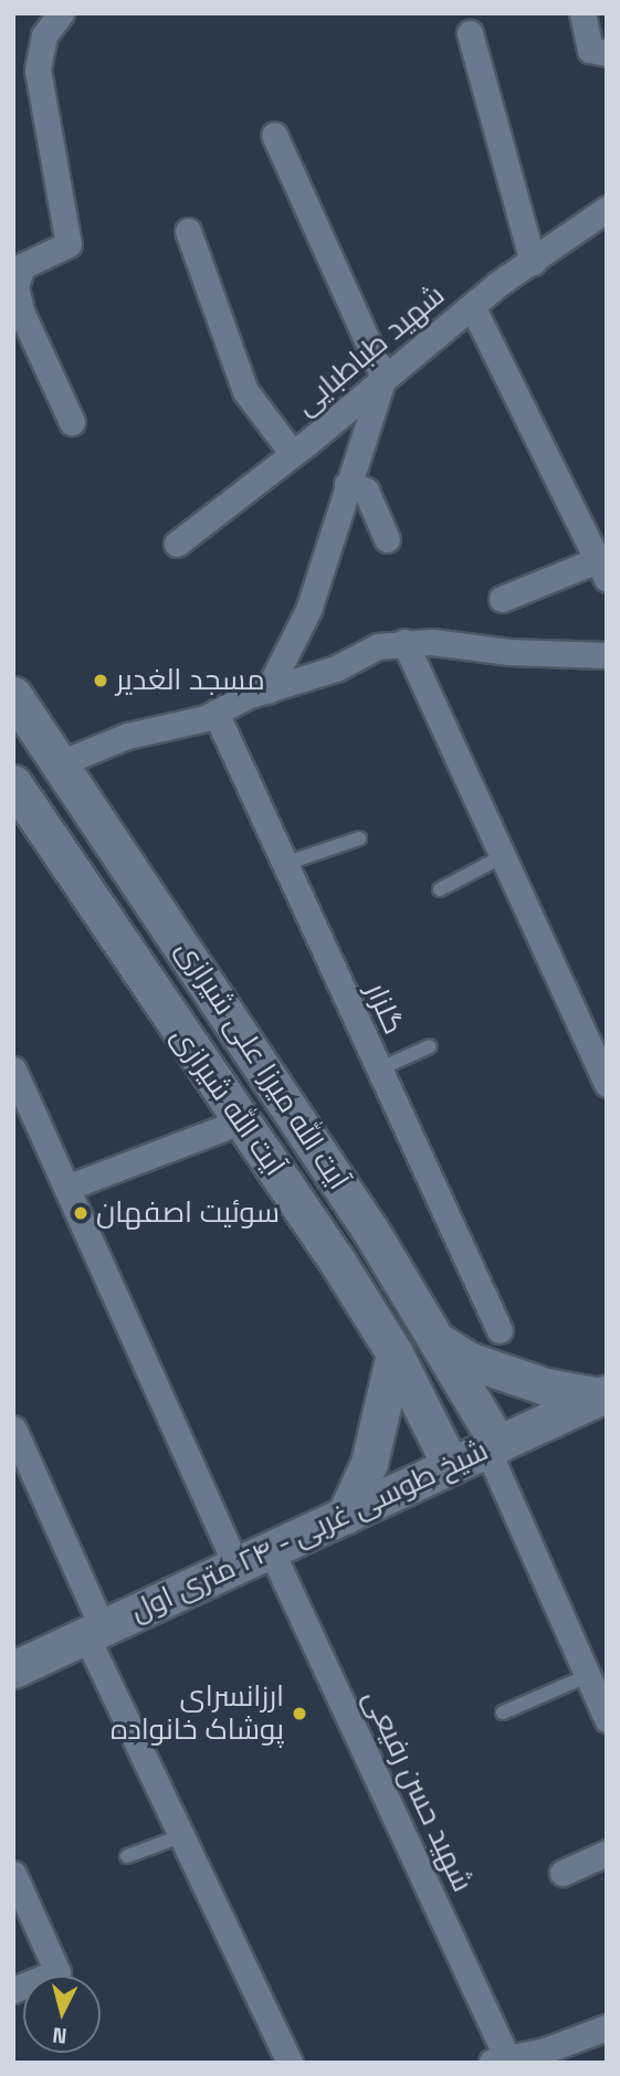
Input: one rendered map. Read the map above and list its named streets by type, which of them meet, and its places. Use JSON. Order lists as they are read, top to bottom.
{
  "streets": {
    "street": [
      "شهید طباطبایی",
      "گلزار",
      "آیت الله میرزا علی شیرازی",
      "آیت الله شیرازی",
      "شیخ طوسی غربی - ۲۴ متری اول",
      "شهید حسن رفیعی"
    ]
  },
  "crossings": [
    ["آیت الله میرزا علی شیرازی", "شیخ طوسی غربی - ۲۴ متری اول"],
    ["آیت الله شیرازی", "شیخ طوسی غربی - ۲۴ متری اول"],
    ["شیخ طوسی غربی - ۲۴ متری اول", "شهید حسن رفیعی"]
  ],
  "places": ["مسجد الغدیر", "سوئیت اصفهان", "ارزانسرای پوشاک خانواده"],
  "north": "bottom"
}
